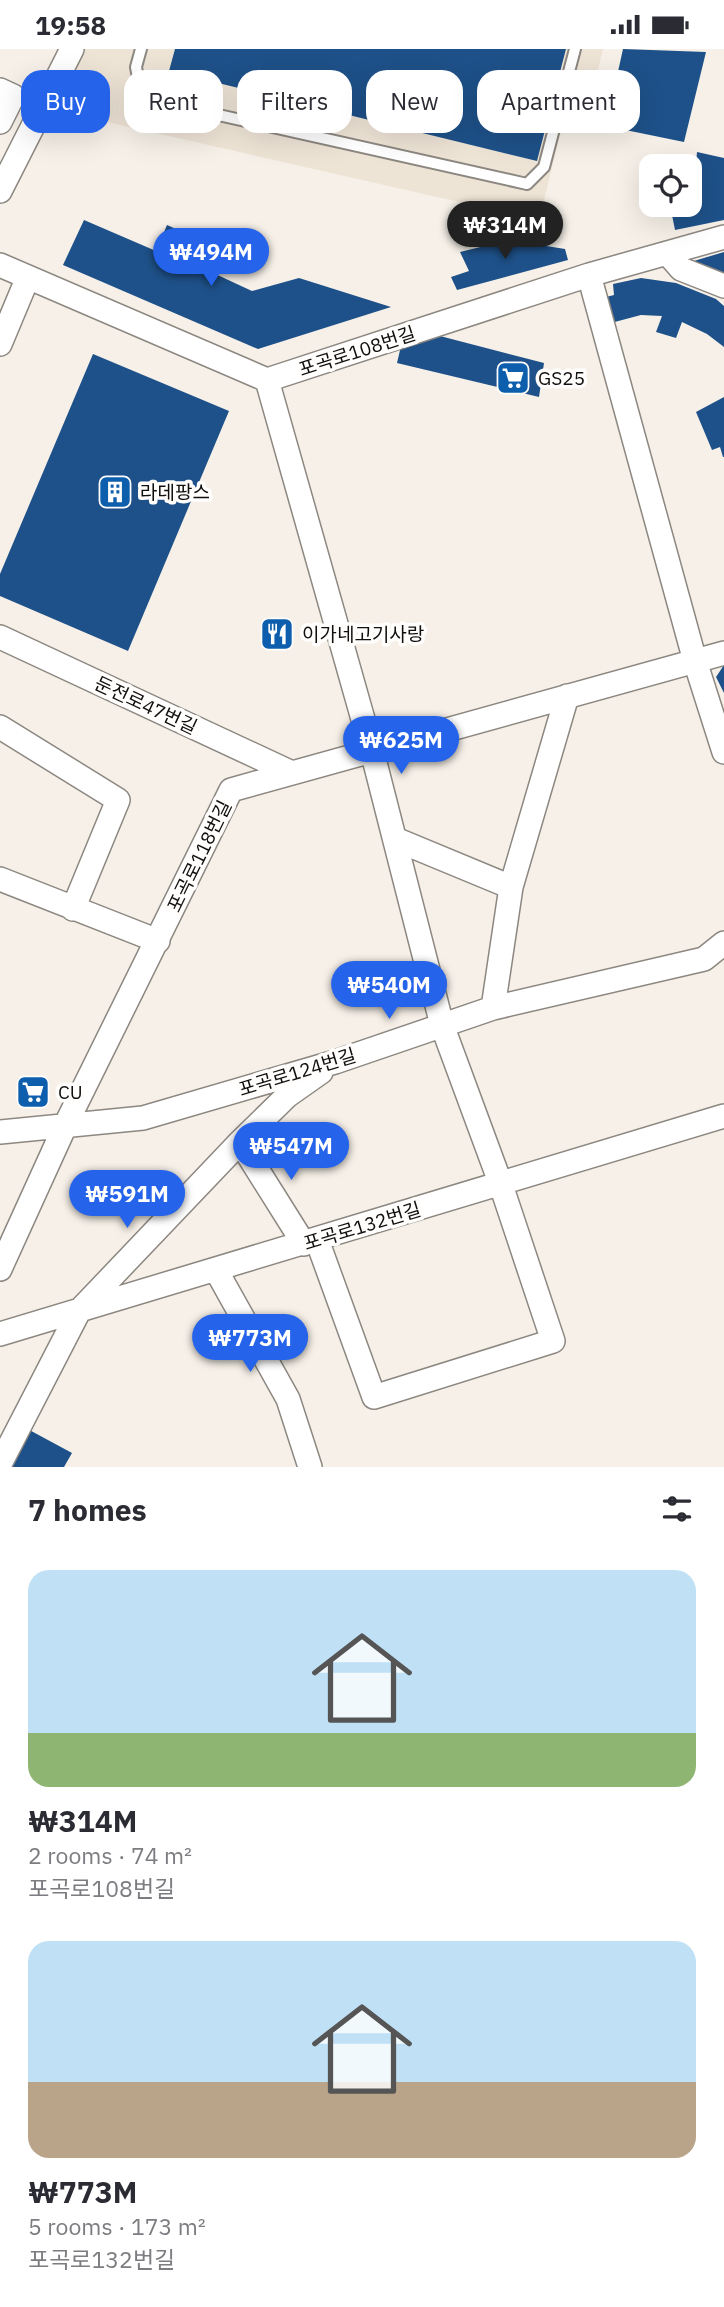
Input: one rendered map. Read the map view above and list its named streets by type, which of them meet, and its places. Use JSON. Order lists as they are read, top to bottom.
{
  "streets": {
    "street": [
      "포곡로108번길",
      "둔전로47번길",
      "포곡로118번길",
      "포곡로124번길",
      "포곡로132번길"
    ]
  },
  "crossings": [
    ["둔전로47번길", "포곡로118번길"],
    ["포곡로118번길", "포곡로124번길"]
  ],
  "places": {
    "supermarket": ["GS25", "CU"],
    "building": ["라데팡스"],
    "restaurant": ["이가네고기사랑"]
  },
  "page": {
    "status": "19:58",
    "chip": [
      "Buy",
      "Rent",
      "Filters",
      "New",
      "Apartment"
    ],
    "price": [
      "₩314M",
      "₩494M",
      "₩625M",
      "₩540M",
      "₩547M",
      "₩591M",
      "₩773M"
    ],
    "heading": "7 homes",
    "list": [
      {
        "name": "₩314M",
        "note": "2 rooms · 74 m² · 포곡로108번길"
      },
      {
        "name": "₩773M",
        "note": "5 rooms · 173 m² · 포곡로132번길"
      }
    ]
  }
}
